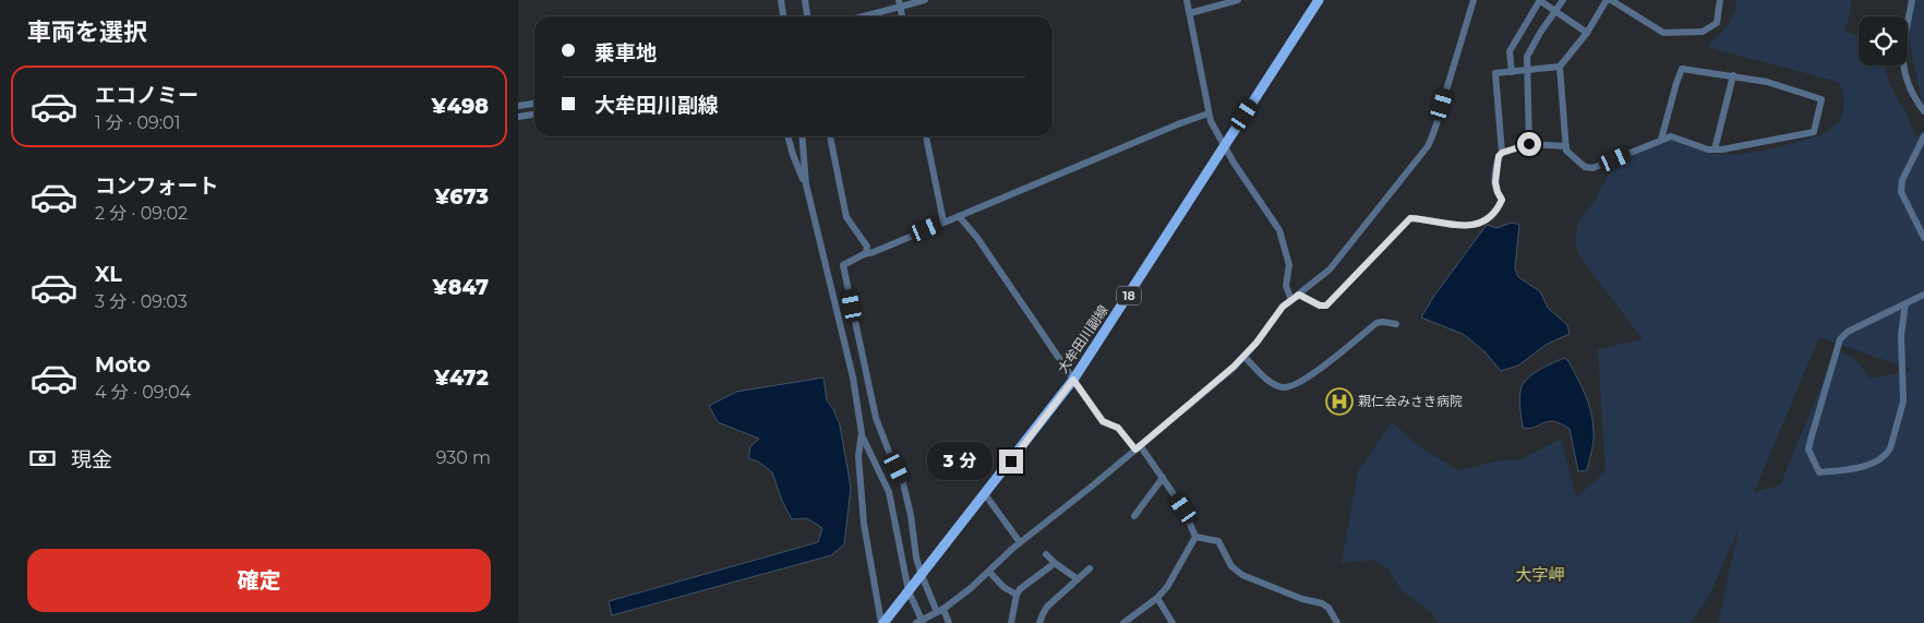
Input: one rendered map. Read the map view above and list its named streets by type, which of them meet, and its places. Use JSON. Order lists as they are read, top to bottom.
{
  "streets": {
    "main road": ["18", "大牟田川副線"]
  },
  "districts": ["大字岬"],
  "places": {
    "hospital": ["親仁会みさき病院"]
  },
  "page": {
    "heading": "車両を選択",
    "banner": ["乗車地", "大牟田川副線"],
    "list": [
      {
        "name": "エコノミー",
        "note": "1 分 · 09:01",
        "value": "¥498"
      },
      {
        "name": "コンフォート",
        "note": "2 分 · 09:02",
        "value": "¥673"
      },
      {
        "name": "XL",
        "note": "3 分 · 09:03",
        "value": "¥847"
      },
      {
        "name": "Moto",
        "note": "4 分 · 09:04",
        "value": "¥472"
      }
    ],
    "pay": ["現金", "930 m"],
    "bubble": "3 分",
    "buttons": "確定"
  }
}
